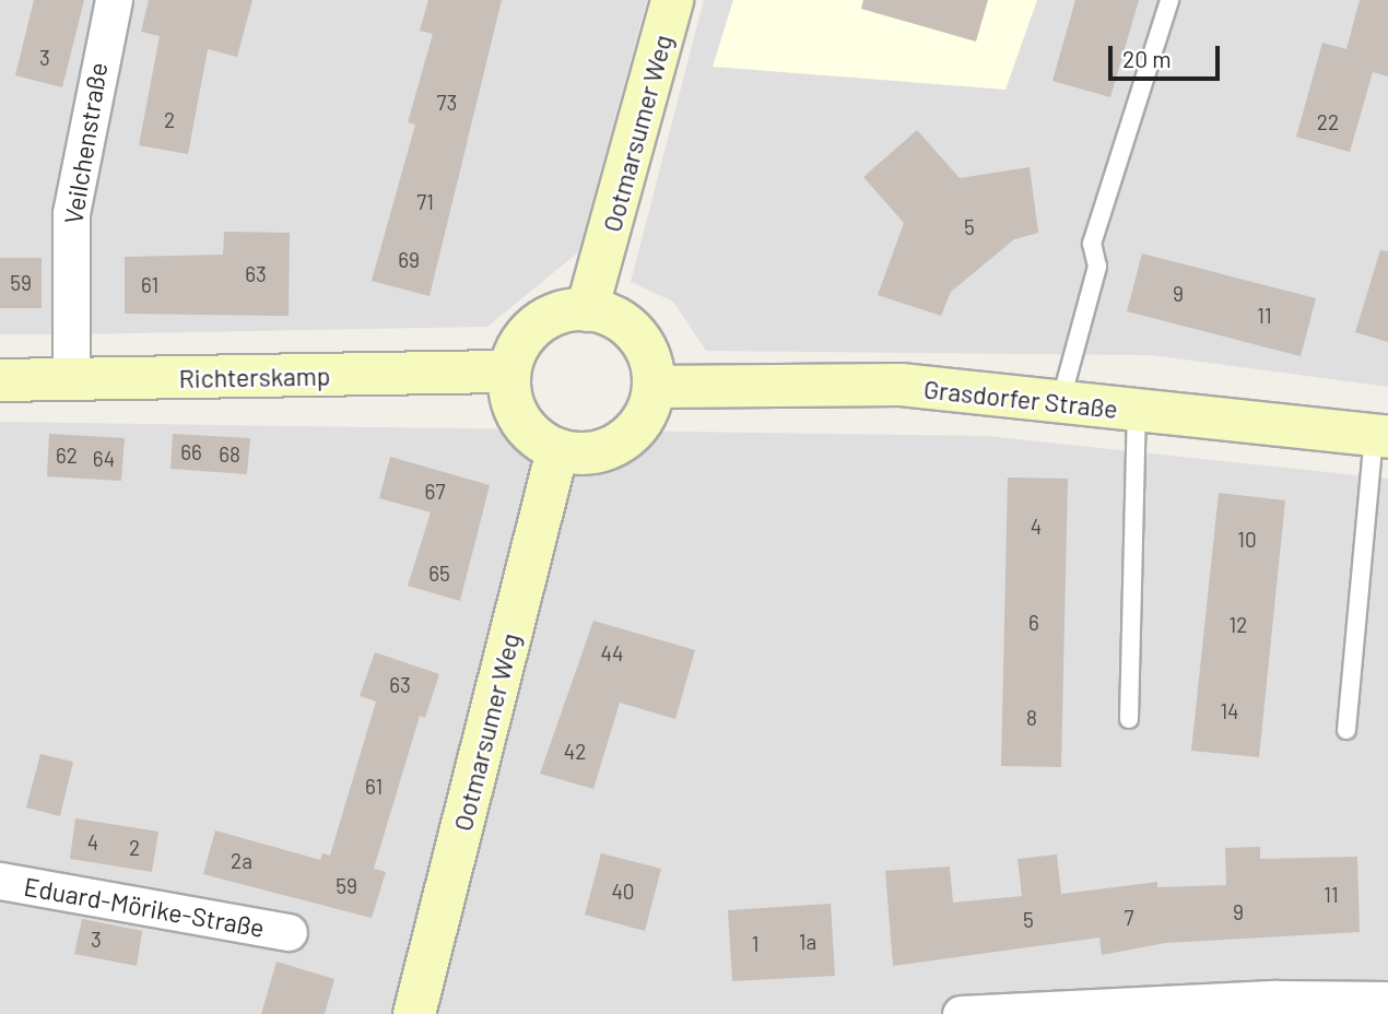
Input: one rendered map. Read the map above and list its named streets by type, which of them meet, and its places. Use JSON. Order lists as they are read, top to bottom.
{
  "streets": {
    "street": [
      "Ootmarsumer Weg",
      "Veilchenstraße",
      "Richterskamp",
      "Grasdorfer Straße",
      "Eduard-Mörike-Straße"
    ]
  },
  "crossings": [
    ["Ootmarsumer Weg", "Richterskamp"],
    ["Ootmarsumer Weg", "Grasdorfer Straße"],
    ["Veilchenstraße", "Richterskamp"],
    ["Richterskamp", "Grasdorfer Straße"]
  ],
  "house_numbers": [
    "3",
    "73",
    "2",
    "22",
    "71",
    "5",
    "69",
    "63",
    "59",
    "61",
    "9",
    "11",
    "66",
    "68",
    "62",
    "64",
    "67",
    "4",
    "10",
    "65",
    "6",
    "12",
    "44",
    "63",
    "14",
    "8",
    "42",
    "61",
    "4",
    "2",
    "2a",
    "59",
    "40",
    "11",
    "9",
    "7",
    "5",
    "3",
    "1a",
    "1"
  ],
  "scale_bar": "20 m"
}
